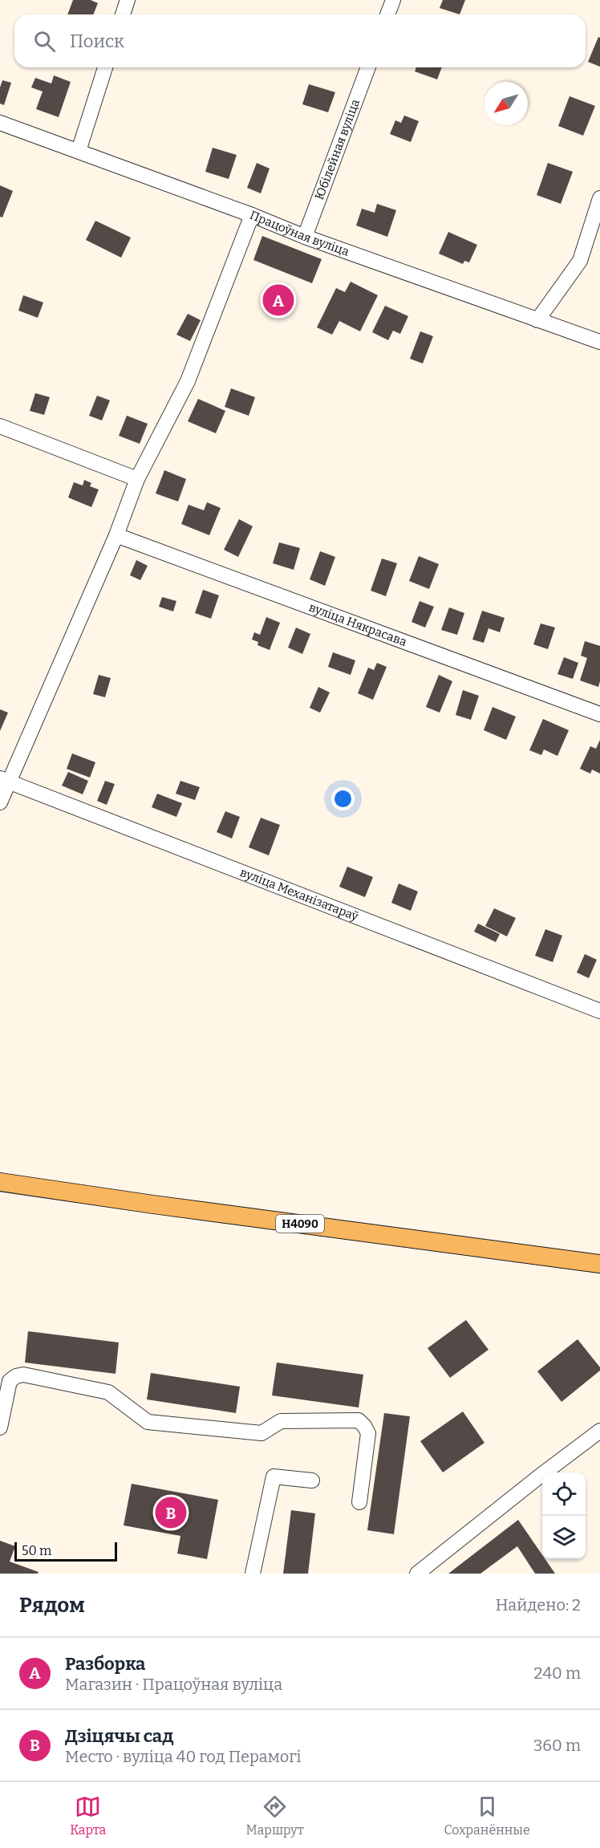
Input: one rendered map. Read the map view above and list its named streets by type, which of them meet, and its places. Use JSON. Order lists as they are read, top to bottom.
{
  "streets": {
    "main road": ["Н4090"],
    "street": [
      "Юбілейная вуліца",
      "Працоўная вуліца",
      "вуліца Някрасава",
      "вуліца Механізатараў"
    ]
  },
  "crossings": [
    ["Юбілейная вуліца", "Працоўная вуліца"]
  ],
  "scale_bar": "50 m",
  "north": "bottom left",
  "page": {
    "search": "Поиск",
    "pins": ["A", "B"],
    "scale": "50 m",
    "heading": ["Рядом", "Найдено: 2"],
    "list": [
      {
        "mark": "A",
        "name": "Разборка",
        "note": "Магазин · Працоўная вуліца",
        "value": "240 m"
      },
      {
        "mark": "B",
        "name": "Дзіцячы сад",
        "note": "Место · вуліца 40 год Перамогі",
        "value": "360 m"
      }
    ],
    "nav": ["Карта", "Маршрут", "Сохранённые"]
  }
}
